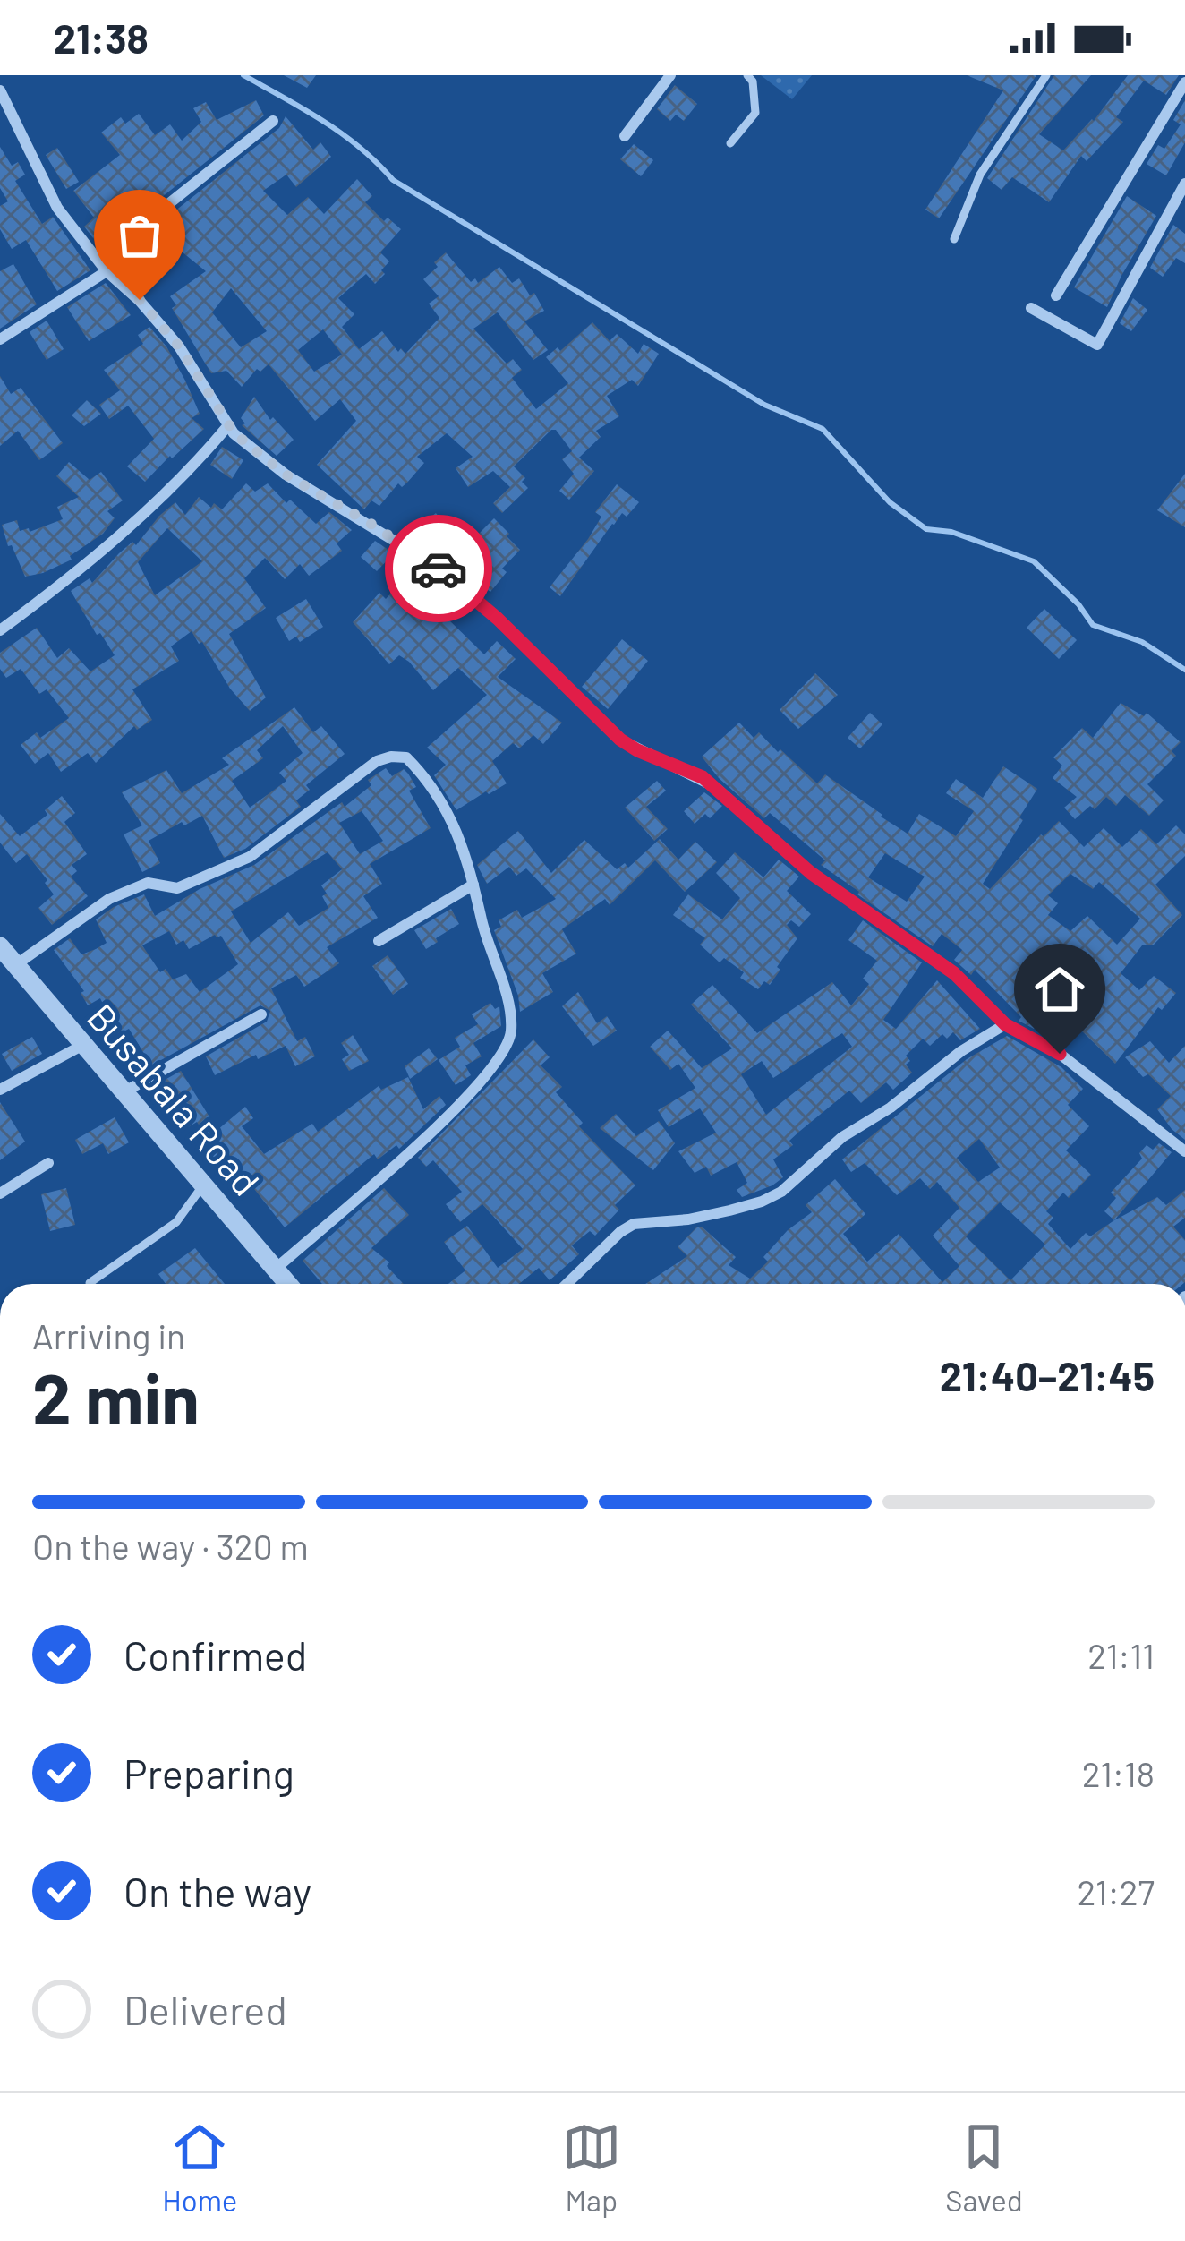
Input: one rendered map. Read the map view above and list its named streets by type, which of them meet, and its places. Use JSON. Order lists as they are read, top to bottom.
{
  "streets": {
    "street": ["Busabala Road"]
  },
  "page": {
    "status": "21:38",
    "heading": ["2 min", "Arriving in", "21:40–21:45"],
    "bar": "On the way · 320 m",
    "list": [
      ["Confirmed", "21:11"],
      ["Preparing", "21:18"],
      ["On the way", "21:27"],
      "Delivered"
    ],
    "tabs": ["Home", "Map", "Saved"]
  }
}
